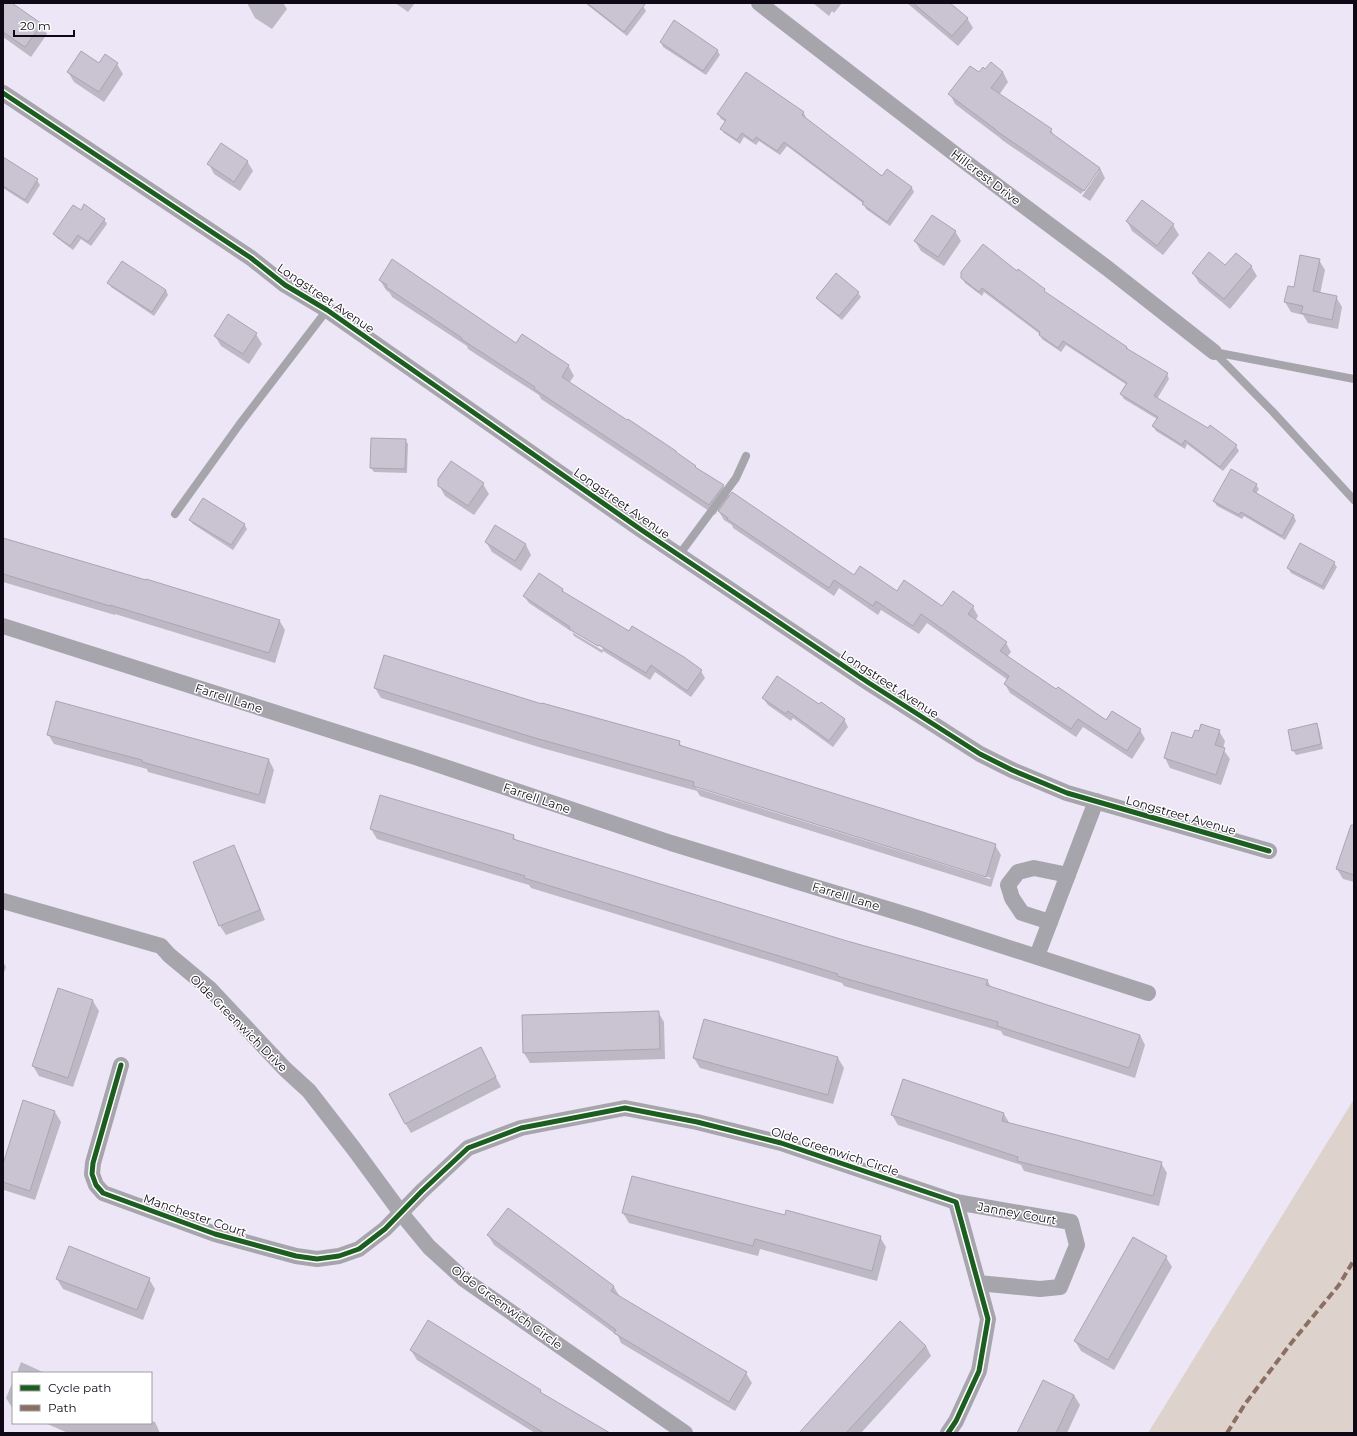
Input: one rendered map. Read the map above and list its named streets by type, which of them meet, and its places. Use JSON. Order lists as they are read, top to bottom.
{
  "streets": {
    "street": [
      "Hillcrest Drive",
      "Longstreet Avenue",
      "Farrell Lane",
      "Olde Greenwich Drive",
      "Olde Greenwich Circle",
      "Janney Court",
      "Manchester Court"
    ]
  },
  "crossings": [
    ["Olde Greenwich Drive", "Olde Greenwich Circle"],
    ["Olde Greenwich Drive", "Manchester Court"],
    ["Olde Greenwich Circle", "Janney Court"],
    ["Olde Greenwich Circle", "Manchester Court"]
  ],
  "legend": ["Cycle path", "Path"],
  "scale_bar": "20 m"
}
